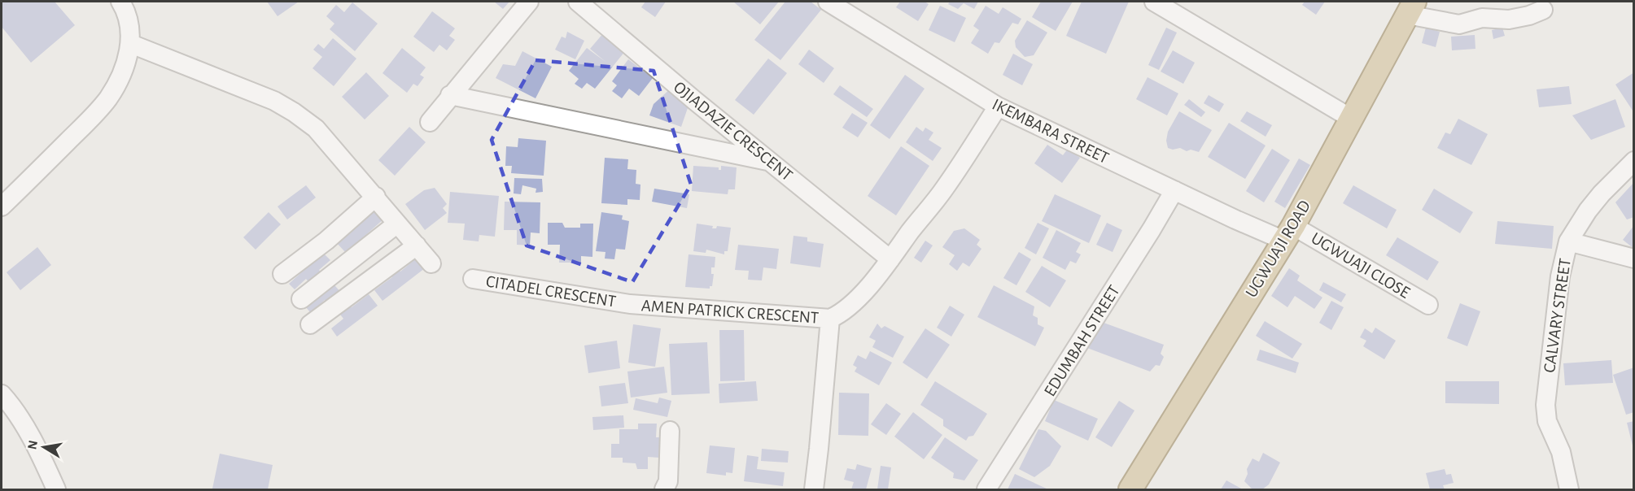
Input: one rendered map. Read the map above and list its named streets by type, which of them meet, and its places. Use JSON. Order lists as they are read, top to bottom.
{
  "streets": {
    "main road": ["UGWUAJI ROAD"],
    "street": [
      "OJIADAZIE CRESCENT",
      "IKEMBARA STREET",
      "UGWUAJI CLOSE",
      "CITADEL CRESCENT",
      "AMEN PATRICK CRESCENT",
      "CALVARY STREET",
      "EDUMBAH STREET"
    ]
  },
  "crossings": [
    ["IKEMBARA STREET", "UGWUAJI ROAD"],
    ["IKEMBARA STREET", "UGWUAJI CLOSE"],
    ["IKEMBARA STREET", "EDUMBAH STREET"],
    ["UGWUAJI ROAD", "UGWUAJI CLOSE"],
    ["CITADEL CRESCENT", "AMEN PATRICK CRESCENT"]
  ],
  "north": "left"
}
